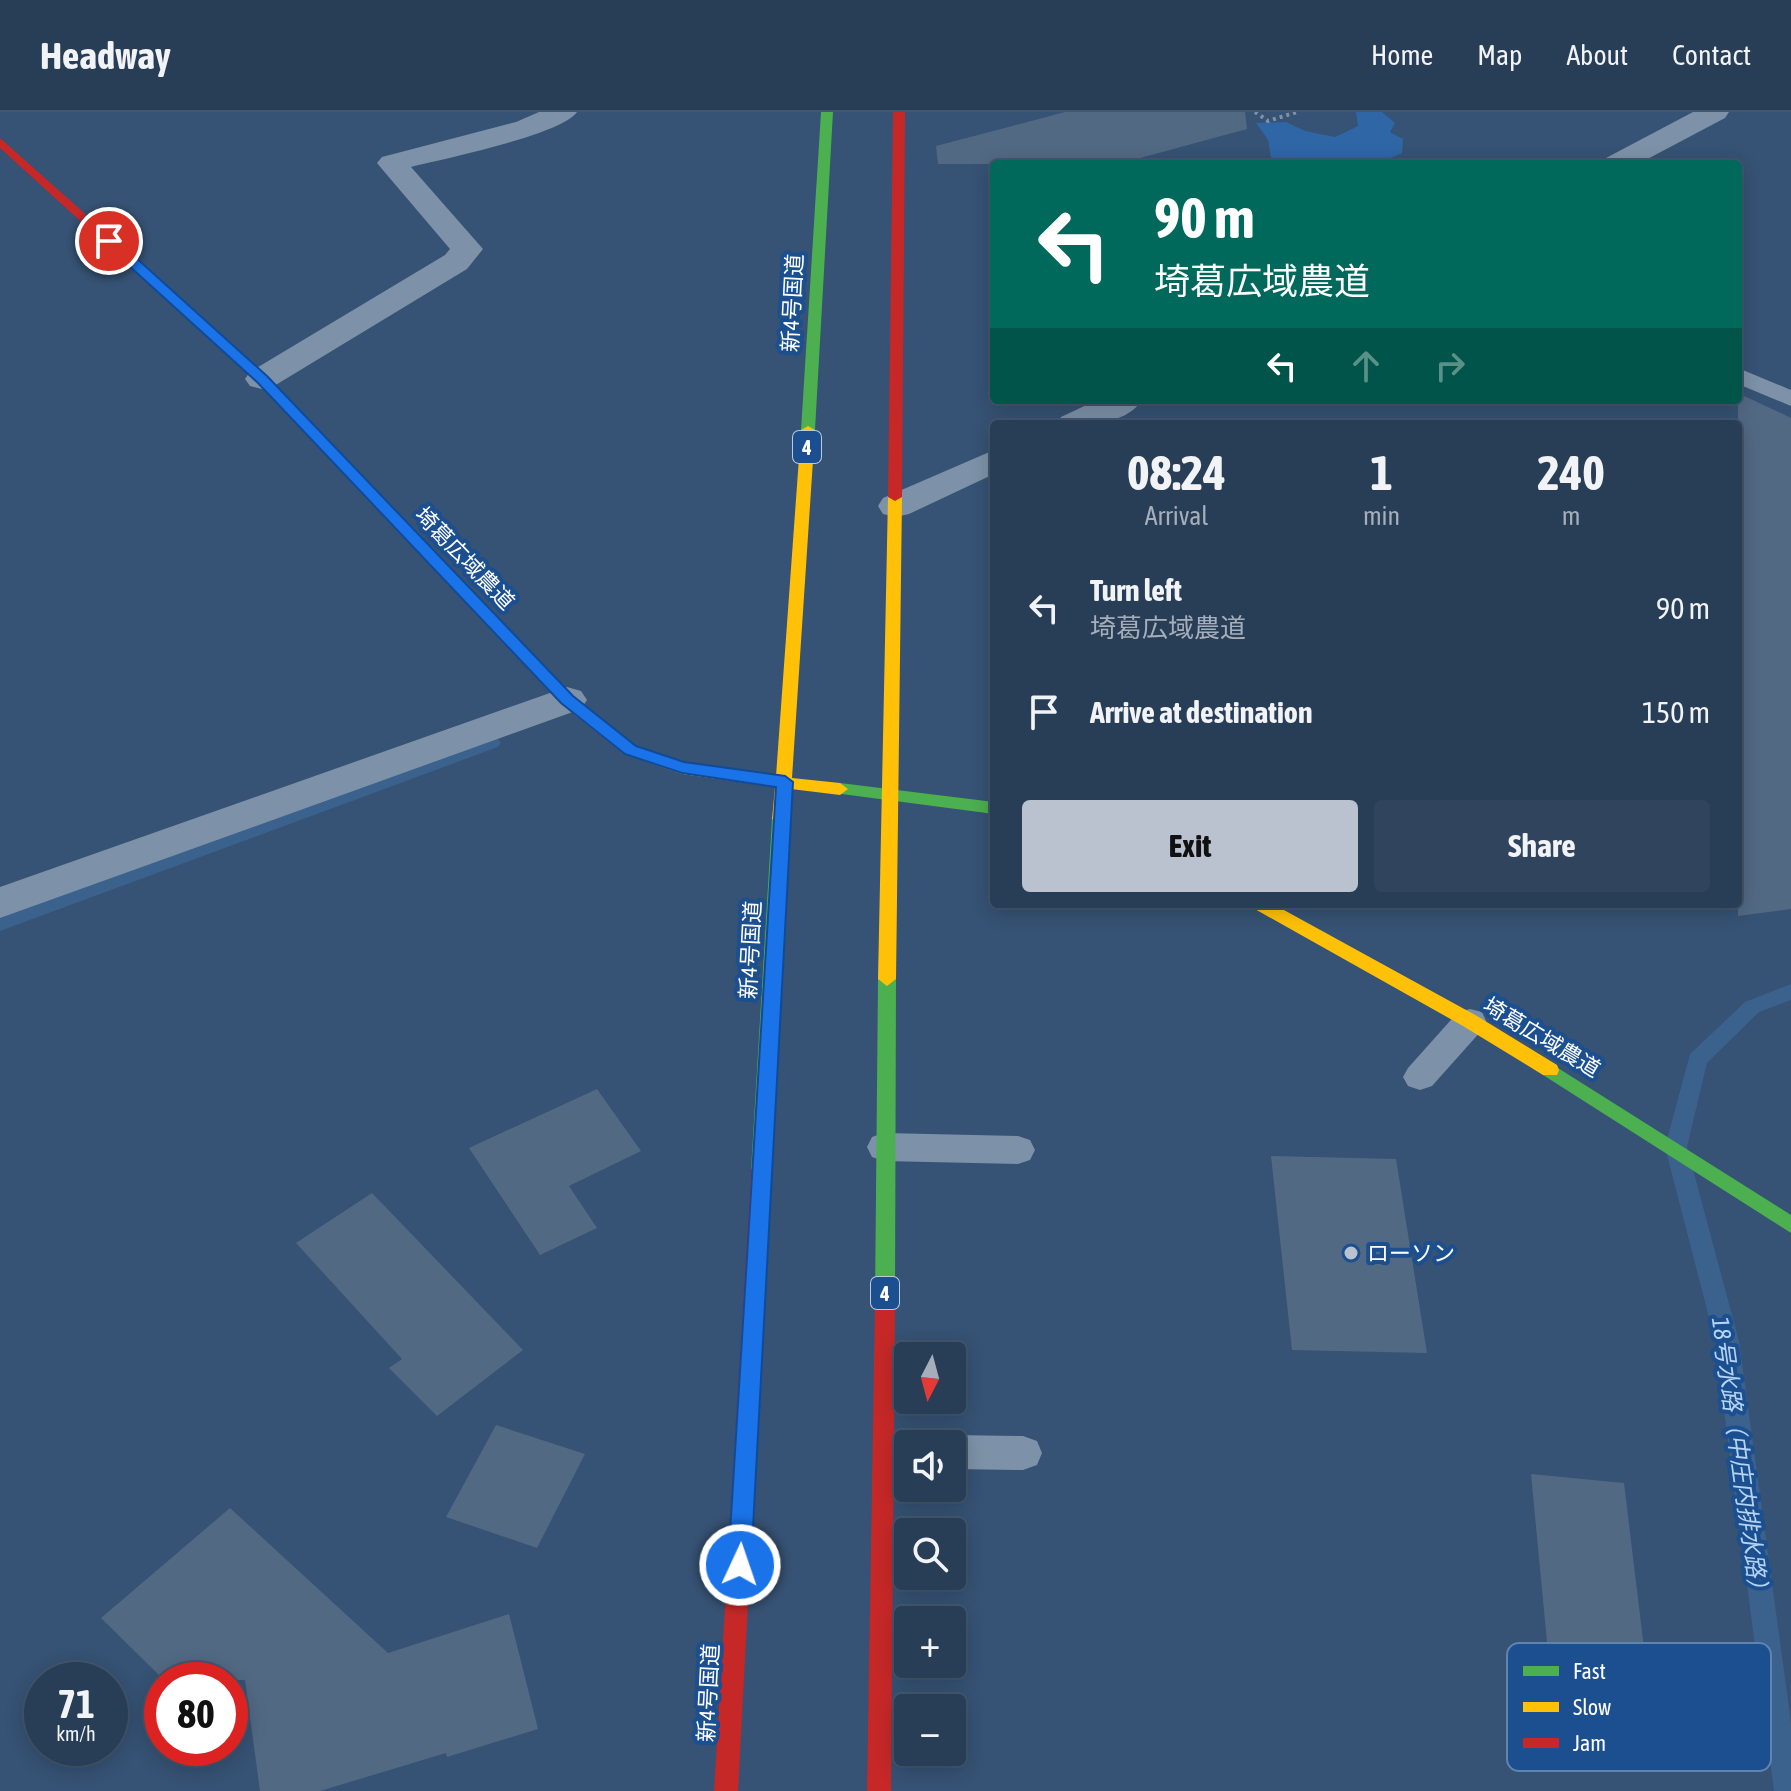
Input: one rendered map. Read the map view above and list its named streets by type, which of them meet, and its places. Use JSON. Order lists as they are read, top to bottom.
{
  "streets": {
    "main road": ["新4号国道", "4", "埼葛広域農道"]
  },
  "crossings": [
    ["新4号国道", "埼葛広域農道"],
    ["4", "埼葛広域農道"]
  ],
  "water": ["18号水路（中庄内排水路）"],
  "places": ["ローソン"],
  "legend": ["Fast", "Slow", "Jam"],
  "north": "bottom",
  "page": {
    "header": "Headway",
    "nav": [
      "Home",
      "Map",
      "About",
      "Contact"
    ],
    "turn": ["90 m", "埼葛広域農道"],
    "eta": [
      "08:24",
      "Arrival",
      "1",
      "min",
      "240",
      "m"
    ],
    "list": [
      {
        "name": "Turn left",
        "note": "埼葛広域農道",
        "value": "90 m"
      },
      {
        "name": "Arrive at destination",
        "value": "150 m"
      }
    ],
    "buttons": ["Exit", "Share"],
    "map_buttons": ["+", "−"],
    "speed": "71 km/h",
    "limit": "80"
  }
}
